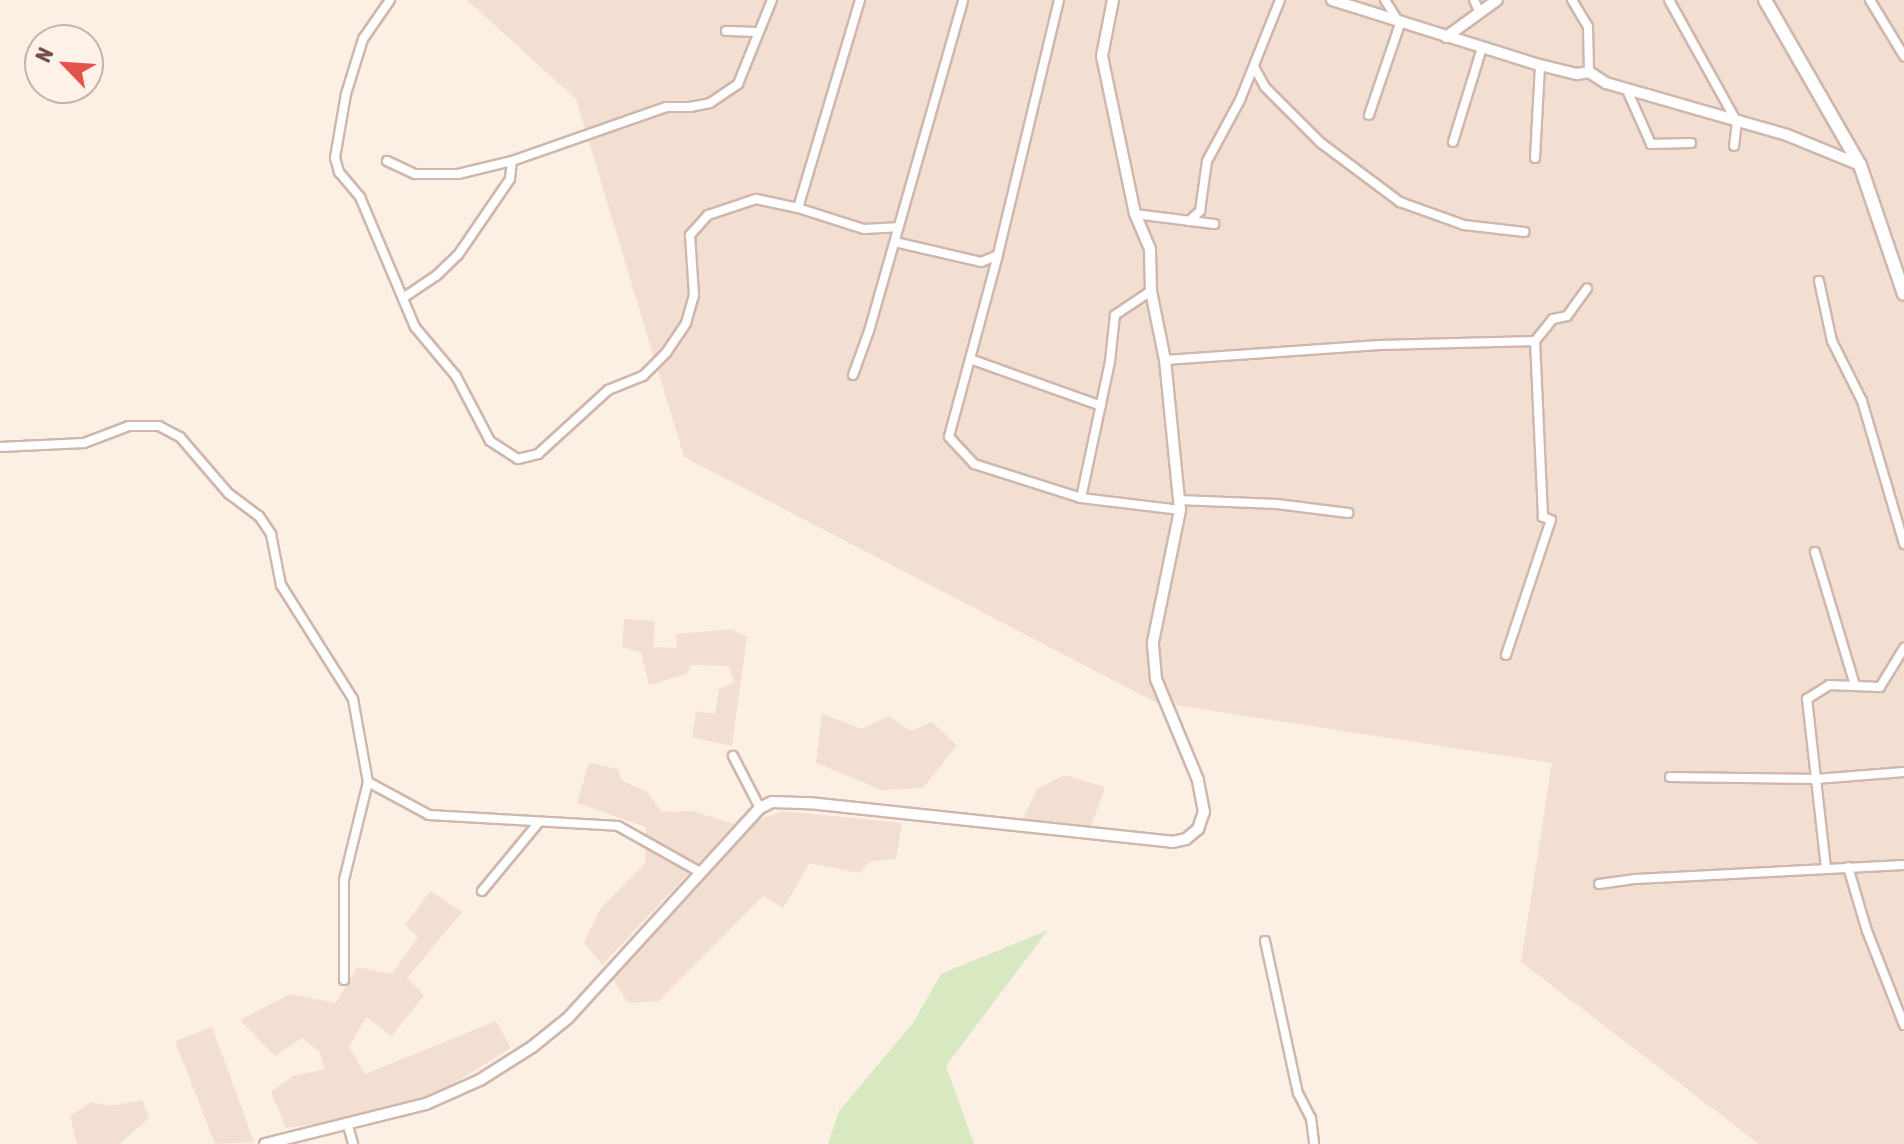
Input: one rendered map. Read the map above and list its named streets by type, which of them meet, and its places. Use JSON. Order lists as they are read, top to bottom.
{
  "north": "top left"
}
